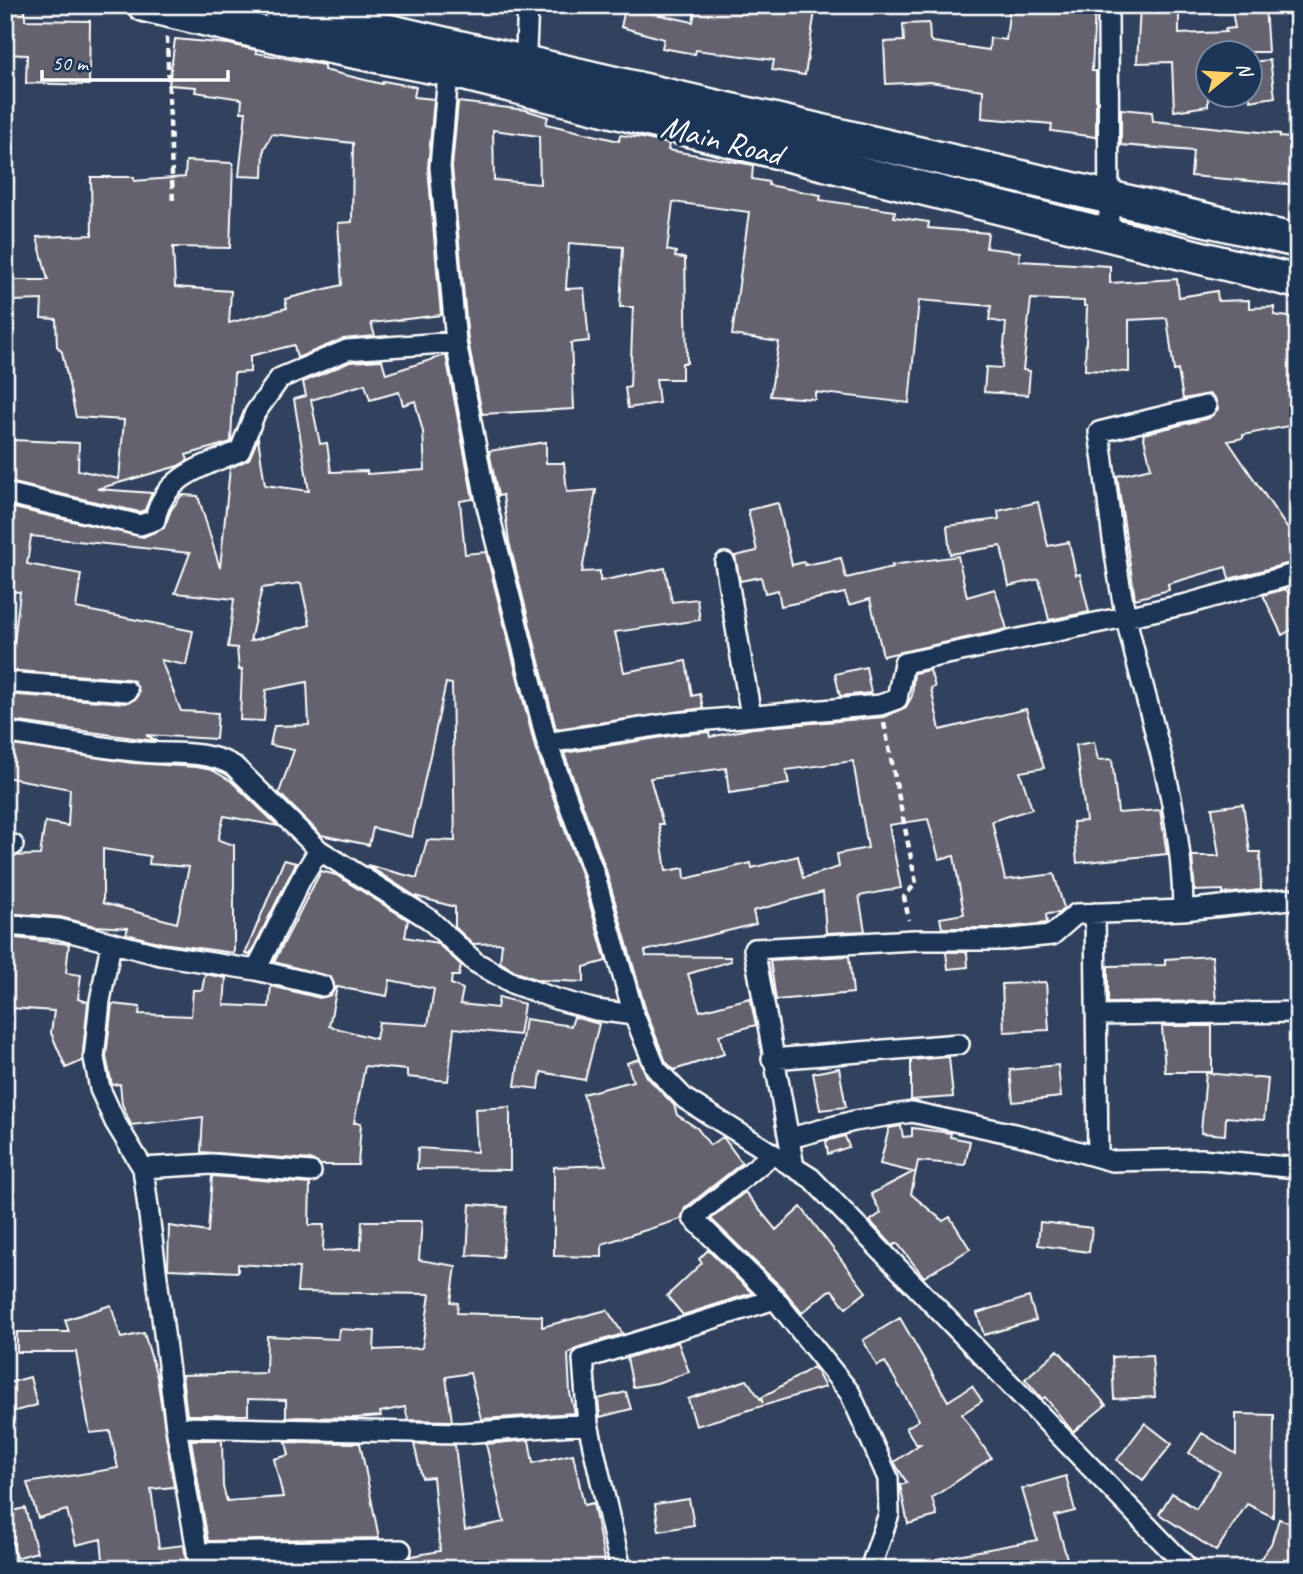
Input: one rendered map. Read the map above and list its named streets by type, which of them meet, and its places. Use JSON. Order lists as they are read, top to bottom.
{
  "streets": {
    "main road": ["Main Road"]
  },
  "scale_bar": "50 m",
  "north": "right"
}
